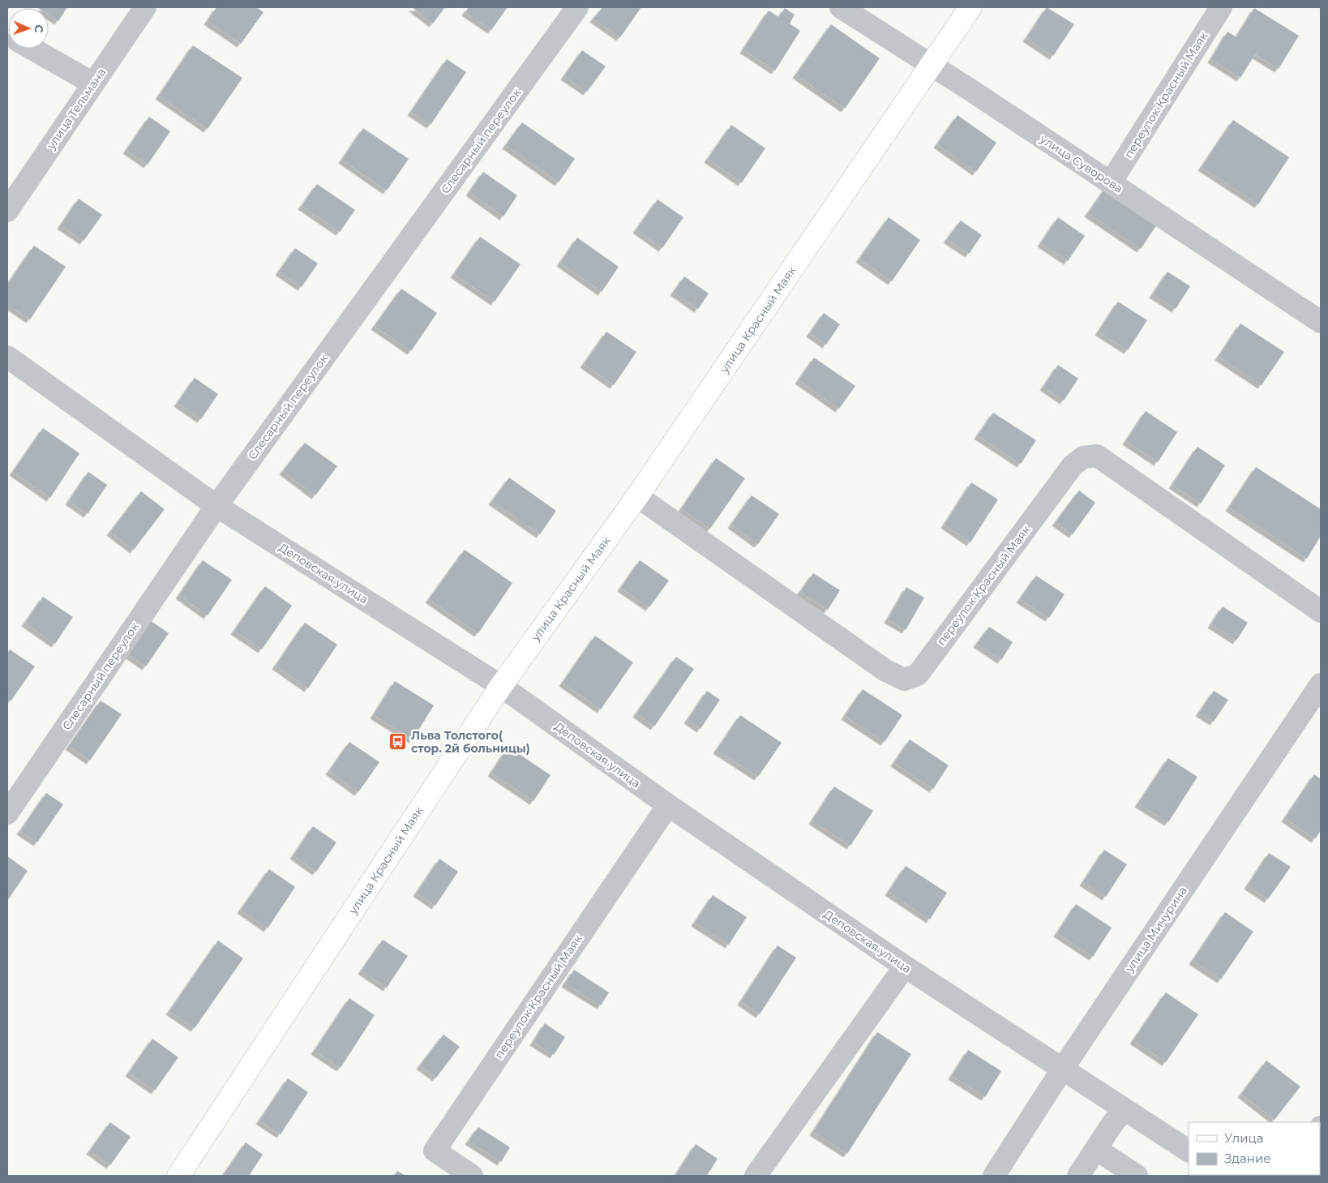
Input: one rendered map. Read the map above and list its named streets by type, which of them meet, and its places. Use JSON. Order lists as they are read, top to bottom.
{
  "streets": {
    "main road": ["улица Красный Маяк"],
    "street": [
      "переулок Красный Маяк",
      "улица Тельмана",
      "Слесарный переулок",
      "улица Суворова",
      "Деповская улица",
      "улица Мичурина"
    ]
  },
  "crossings": [
    ["переулок Красный Маяк", "улица Суворова"],
    ["переулок Красный Маяк", "улица Красный Маяк"],
    ["переулок Красный Маяк", "Деповская улица"],
    ["Слесарный переулок", "Деповская улица"],
    ["улица Суворова", "улица Красный Маяк"],
    ["улица Красный Маяк", "Деповская улица"],
    ["Деповская улица", "улица Мичурина"]
  ],
  "places": {
    "bus stop": ["Льва Толстого( стор. 2й больницы)"]
  },
  "legend": ["Улица", "Здание"],
  "north": "right"
}
